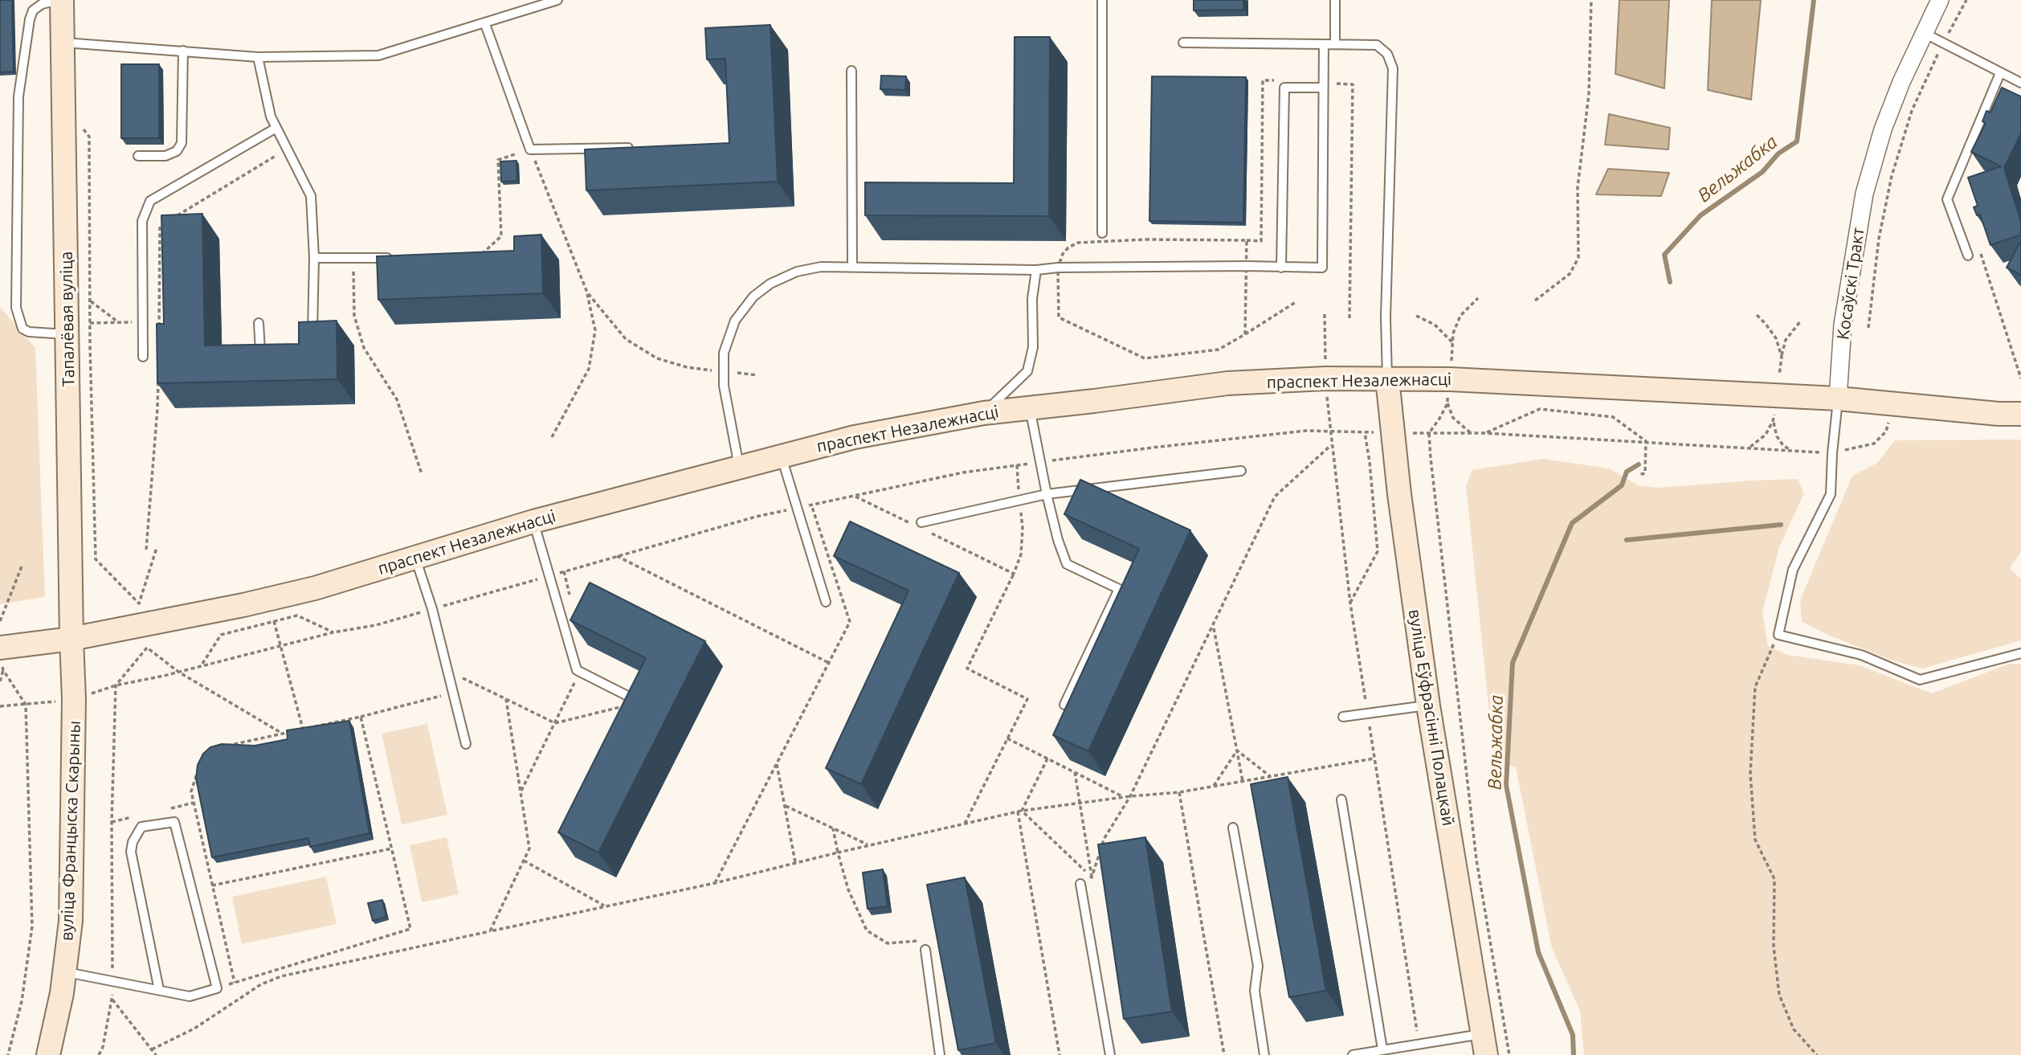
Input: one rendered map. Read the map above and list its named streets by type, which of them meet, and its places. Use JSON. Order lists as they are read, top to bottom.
{
  "streets": {
    "main road": [
      "Тапалёвая вуліца",
      "праспект Незалежнасці",
      "вуліца Еўфрасінні Полацкай",
      "вуліца Францыска Скарыны"
    ],
    "street": ["Косаўскі Тракт"]
  },
  "crossings": [
    ["Косаўскі Тракт", "праспект Незалежнасці"],
    ["Тапалёвая вуліца", "праспект Незалежнасці"],
    ["Тапалёвая вуліца", "вуліца Францыска Скарыны"],
    ["праспект Незалежнасці", "вуліца Еўфрасінні Полацкай"],
    ["праспект Незалежнасці", "вуліца Францыска Скарыны"]
  ],
  "water": ["Вельжабка"]
}
